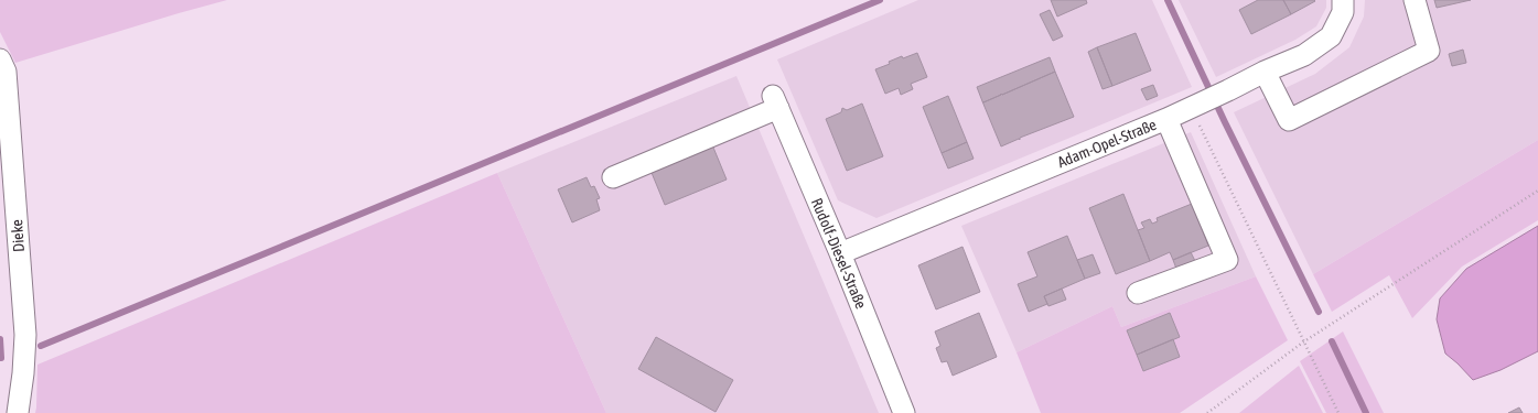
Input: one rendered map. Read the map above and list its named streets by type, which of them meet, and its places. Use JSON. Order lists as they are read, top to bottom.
{
  "streets": {
    "street": ["Adam-Opel-Straße", "Dieke", "Rudolf-Diesel-Straße"]
  },
  "crossings": [
    ["Adam-Opel-Straße", "Rudolf-Diesel-Straße"]
  ]
}
